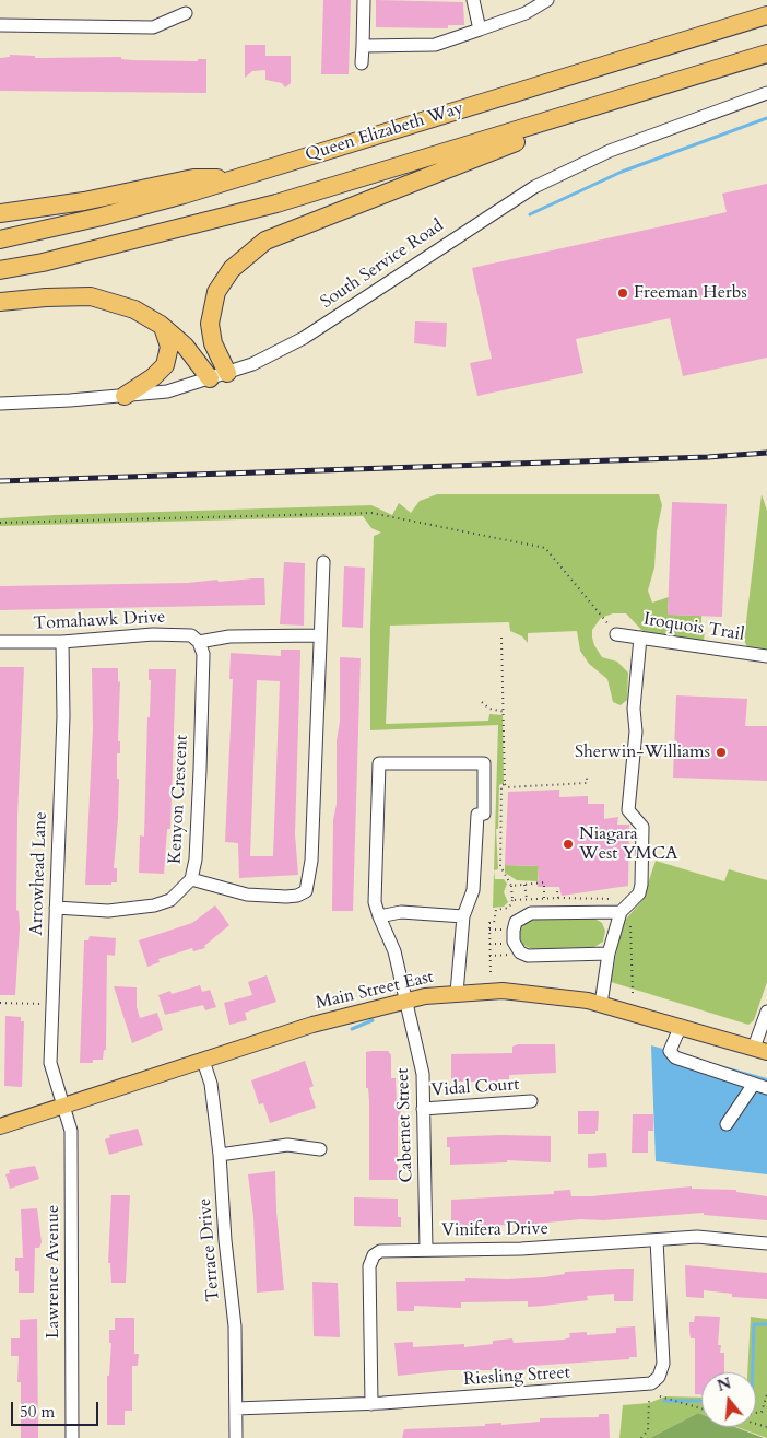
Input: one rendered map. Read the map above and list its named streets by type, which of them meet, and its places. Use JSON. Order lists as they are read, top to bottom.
{
  "streets": {
    "highway": ["Queen Elizabeth Way"],
    "main road": ["Main Street East"],
    "street": [
      "South Service Road",
      "Tomahawk Drive",
      "Iroquois Trail",
      "Kenyon Crescent",
      "Arrowhead Lane",
      "Vidal Court",
      "Cabernet Street",
      "Vinifera Drive",
      "Terrace Drive",
      "Lawrence Avenue",
      "Riesling Street"
    ]
  },
  "crossings": [
    ["Tomahawk Drive", "Kenyon Crescent"],
    ["Tomahawk Drive", "Arrowhead Lane"],
    ["Kenyon Crescent", "Arrowhead Lane"],
    ["Arrowhead Lane", "Main Street East"],
    ["Arrowhead Lane", "Lawrence Avenue"],
    ["Main Street East", "Cabernet Street"],
    ["Main Street East", "Terrace Drive"],
    ["Main Street East", "Lawrence Avenue"],
    ["Vidal Court", "Cabernet Street"],
    ["Cabernet Street", "Vinifera Drive"],
    ["Vinifera Drive", "Riesling Street"],
    ["Terrace Drive", "Riesling Street"]
  ],
  "places": ["Freeman Herbs", "Sherwin-Williams", "Niagara West YMCA"],
  "scale_bar": "50 m",
  "north": "top"
}
